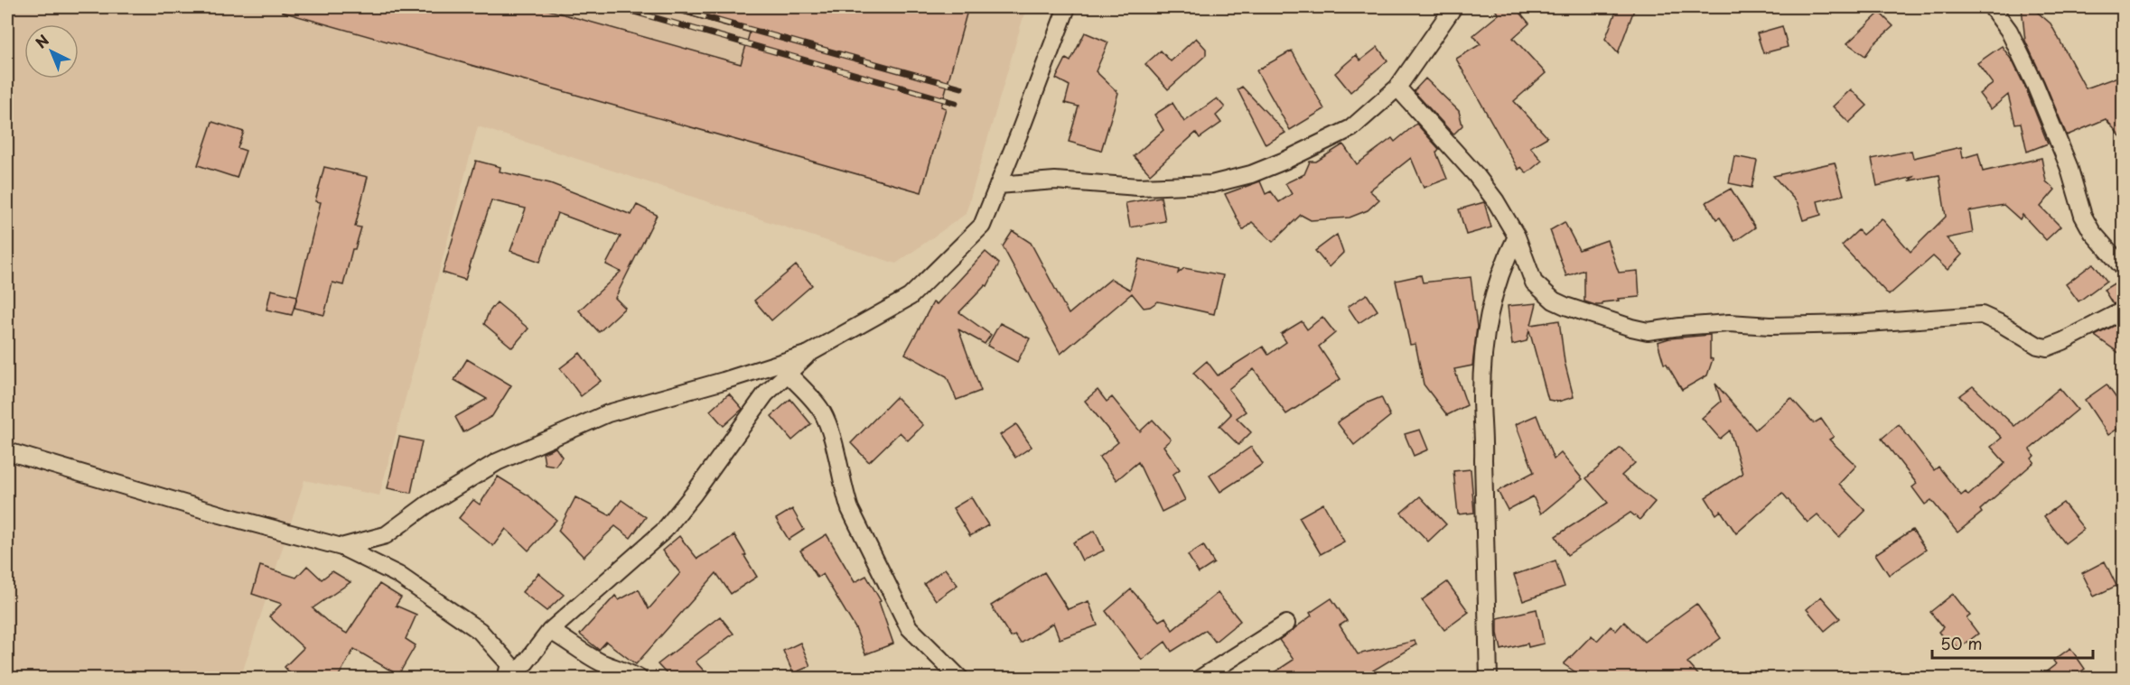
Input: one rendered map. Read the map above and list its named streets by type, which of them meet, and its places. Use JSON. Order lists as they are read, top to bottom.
{
  "scale_bar": "50 m",
  "north": "top left"
}
